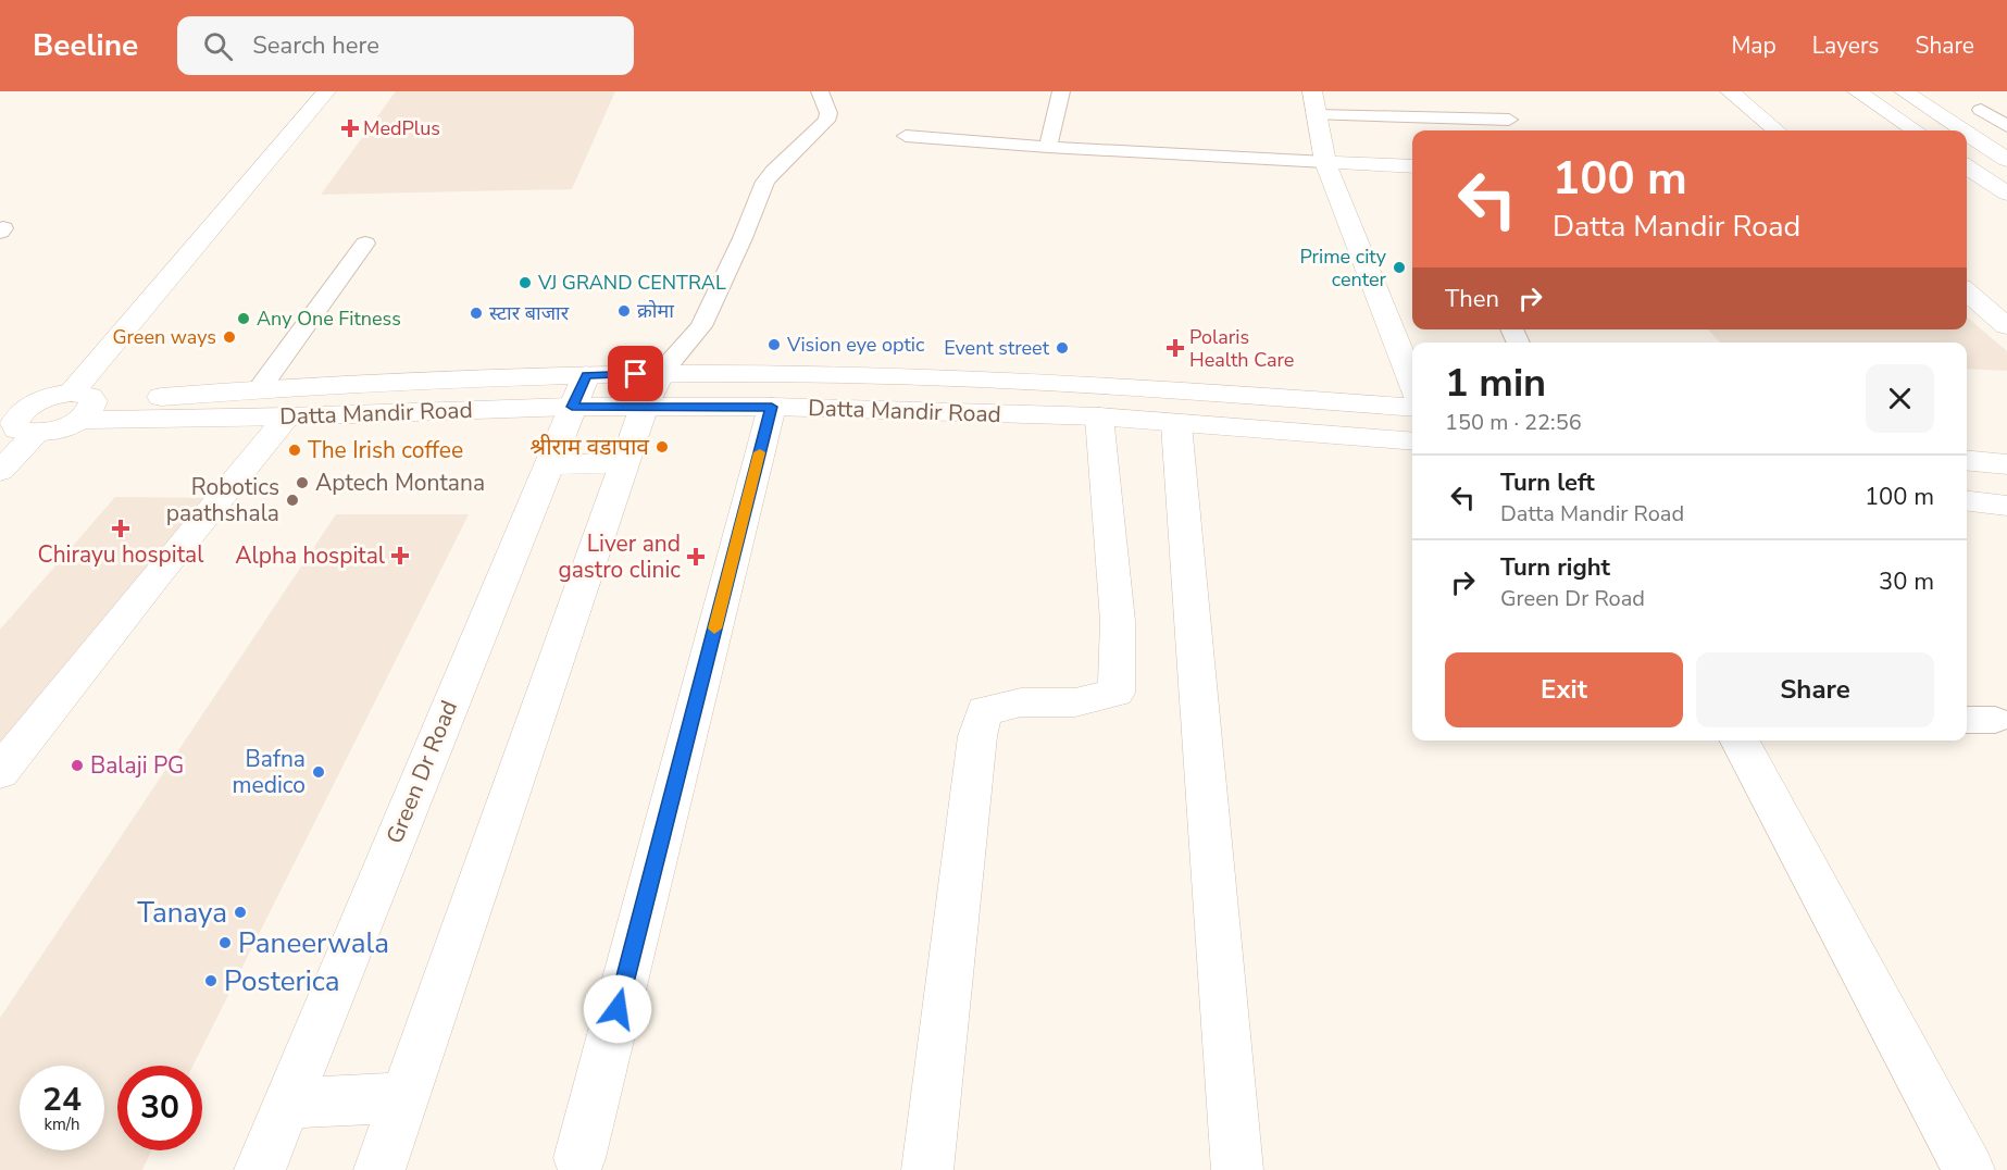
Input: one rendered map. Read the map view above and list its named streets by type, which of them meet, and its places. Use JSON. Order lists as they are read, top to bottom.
{
  "streets": {
    "street": ["Datta Mandir Road", "Green Dr Road"]
  },
  "crossings": [
    ["Datta Mandir Road", "Green Dr Road"]
  ],
  "places": {
    "health": [
      "MedPlus",
      "Polaris Health Care",
      "Chirayu hospital",
      "Alpha hospital",
      "Liver and gastro clinic"
    ],
    "other": [
      "Prime city center",
      "VJ GRAND CENTRAL",
      "क्रोमा",
      "स्टार बाजार",
      "Any One Fitness",
      "Green ways",
      "Vision eye optic",
      "Event street",
      "श्रीराम वडापाव",
      "The Irish coffee",
      "Aptech Montana",
      "Robotics paathshala",
      "Balaji PG",
      "Bafna medico",
      "Tanaya",
      "Paneerwala",
      "Posterica"
    ]
  },
  "page": {
    "header": "Beeline",
    "search": "Search here",
    "nav": ["Map", "Layers", "Share"],
    "turn": ["100 m", "Datta Mandir Road"],
    "then": "Then",
    "heading": ["1 min", "150 m · 22:56"],
    "list": [
      {
        "name": "Turn left",
        "note": "Datta Mandir Road",
        "value": "100 m"
      },
      {
        "name": "Turn right",
        "note": "Green Dr Road",
        "value": "30 m"
      }
    ],
    "buttons": ["Exit", "Share"],
    "speed": "24 km/h",
    "limit": "30"
  }
}
